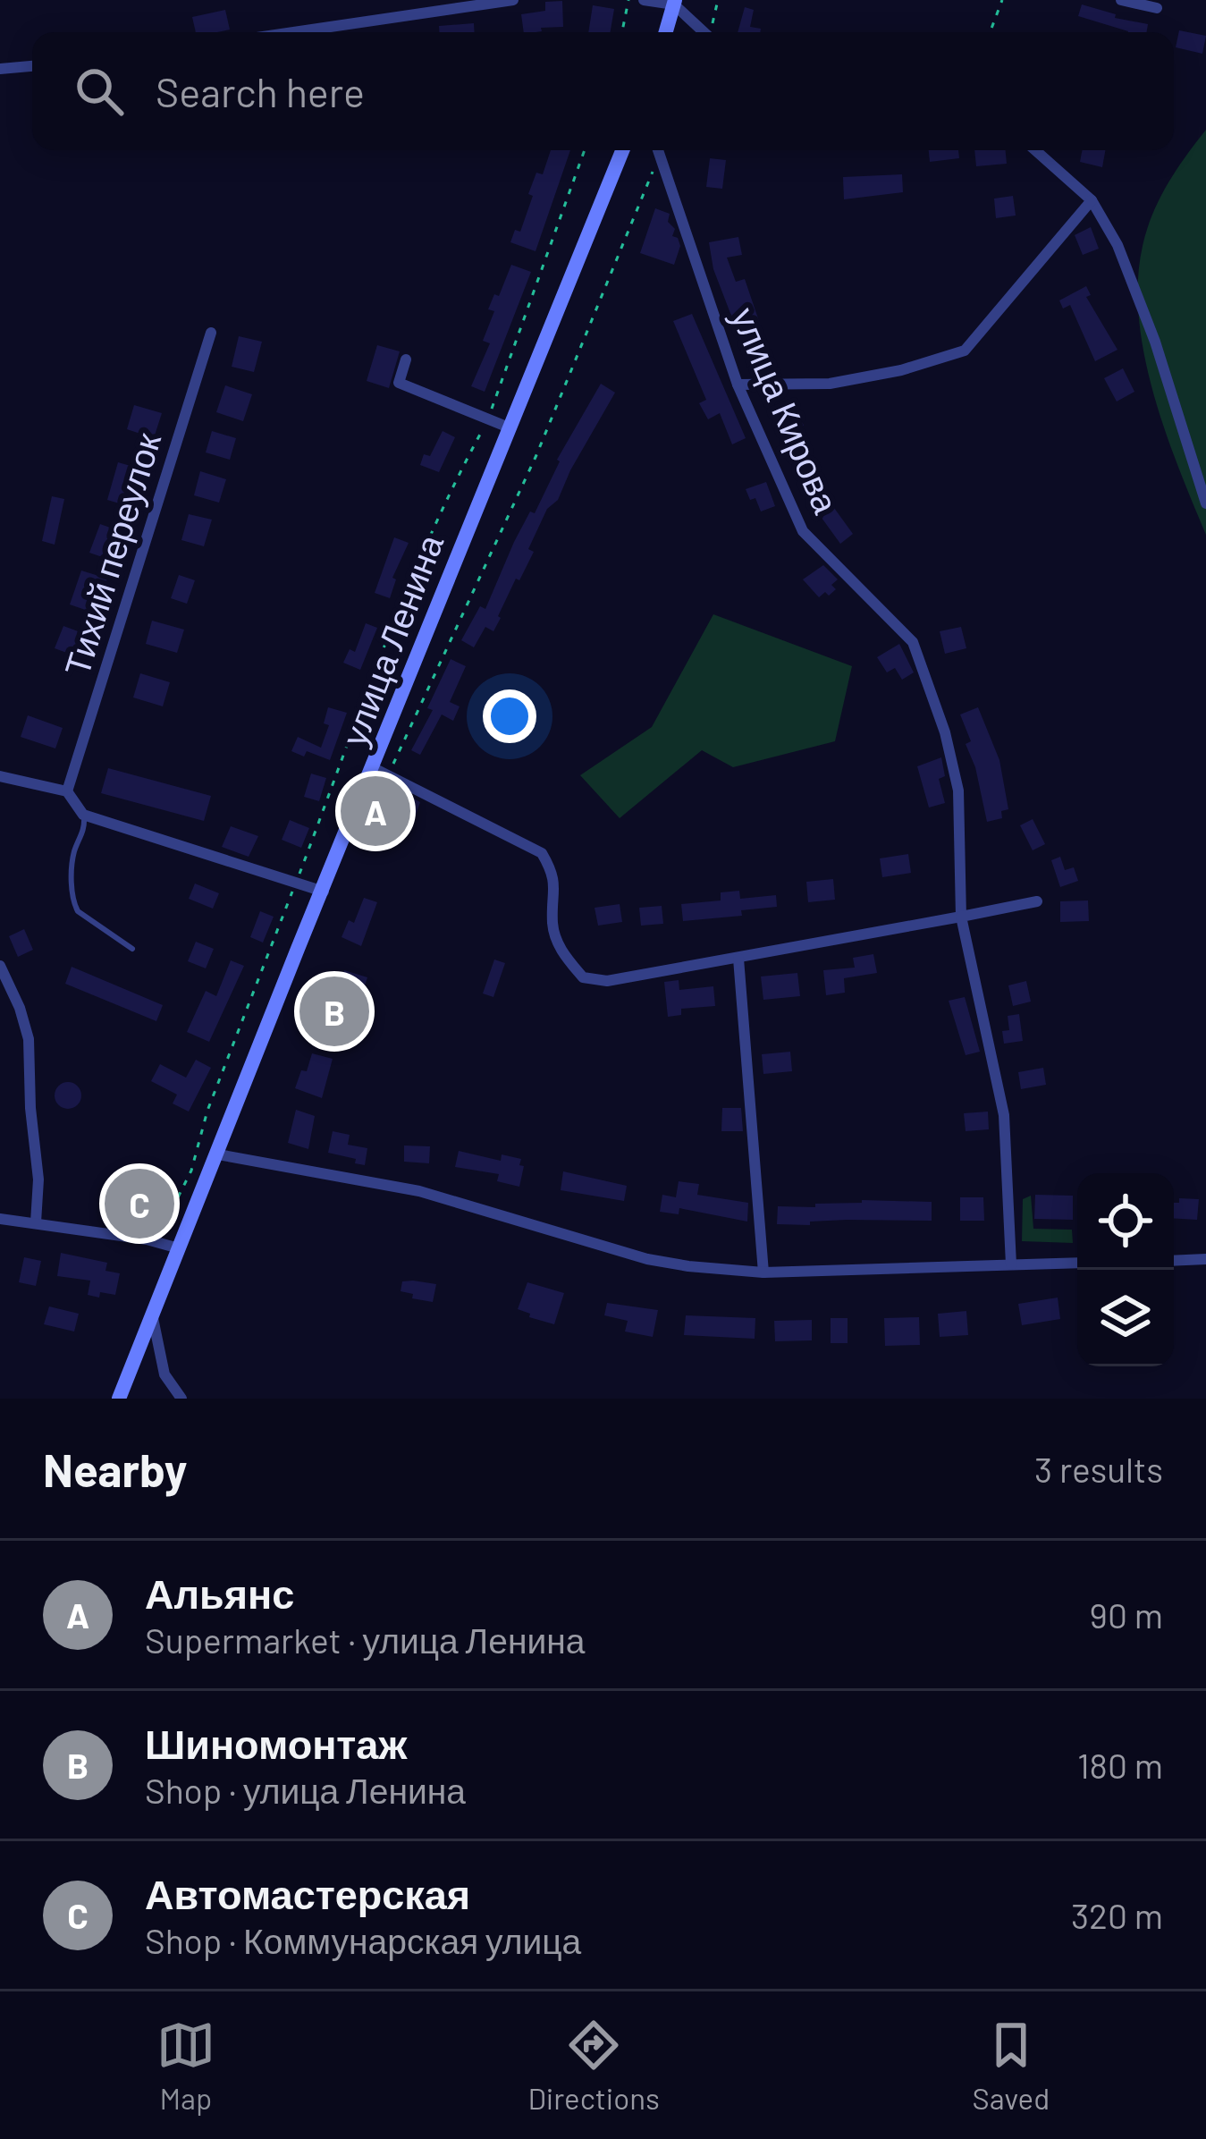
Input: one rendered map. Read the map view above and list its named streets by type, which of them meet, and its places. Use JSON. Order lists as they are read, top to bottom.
{
  "streets": {
    "main road": ["улица Ленина"],
    "street": ["улица Кирова", "Тихий переулок"]
  },
  "page": {
    "search": "Search here",
    "pins": ["A", "B", "C"],
    "heading": ["Nearby", "3 results"],
    "list": [
      {
        "mark": "A",
        "name": "Альянс",
        "note": "Supermarket · улица Ленина",
        "value": "90 m"
      },
      {
        "mark": "B",
        "name": "Шиномонтаж",
        "note": "Shop · улица Ленина",
        "value": "180 m"
      },
      {
        "mark": "C",
        "name": "Автомастерская",
        "note": "Shop · Коммунарская улица",
        "value": "320 m"
      }
    ],
    "nav": ["Map", "Directions", "Saved"]
  }
}
